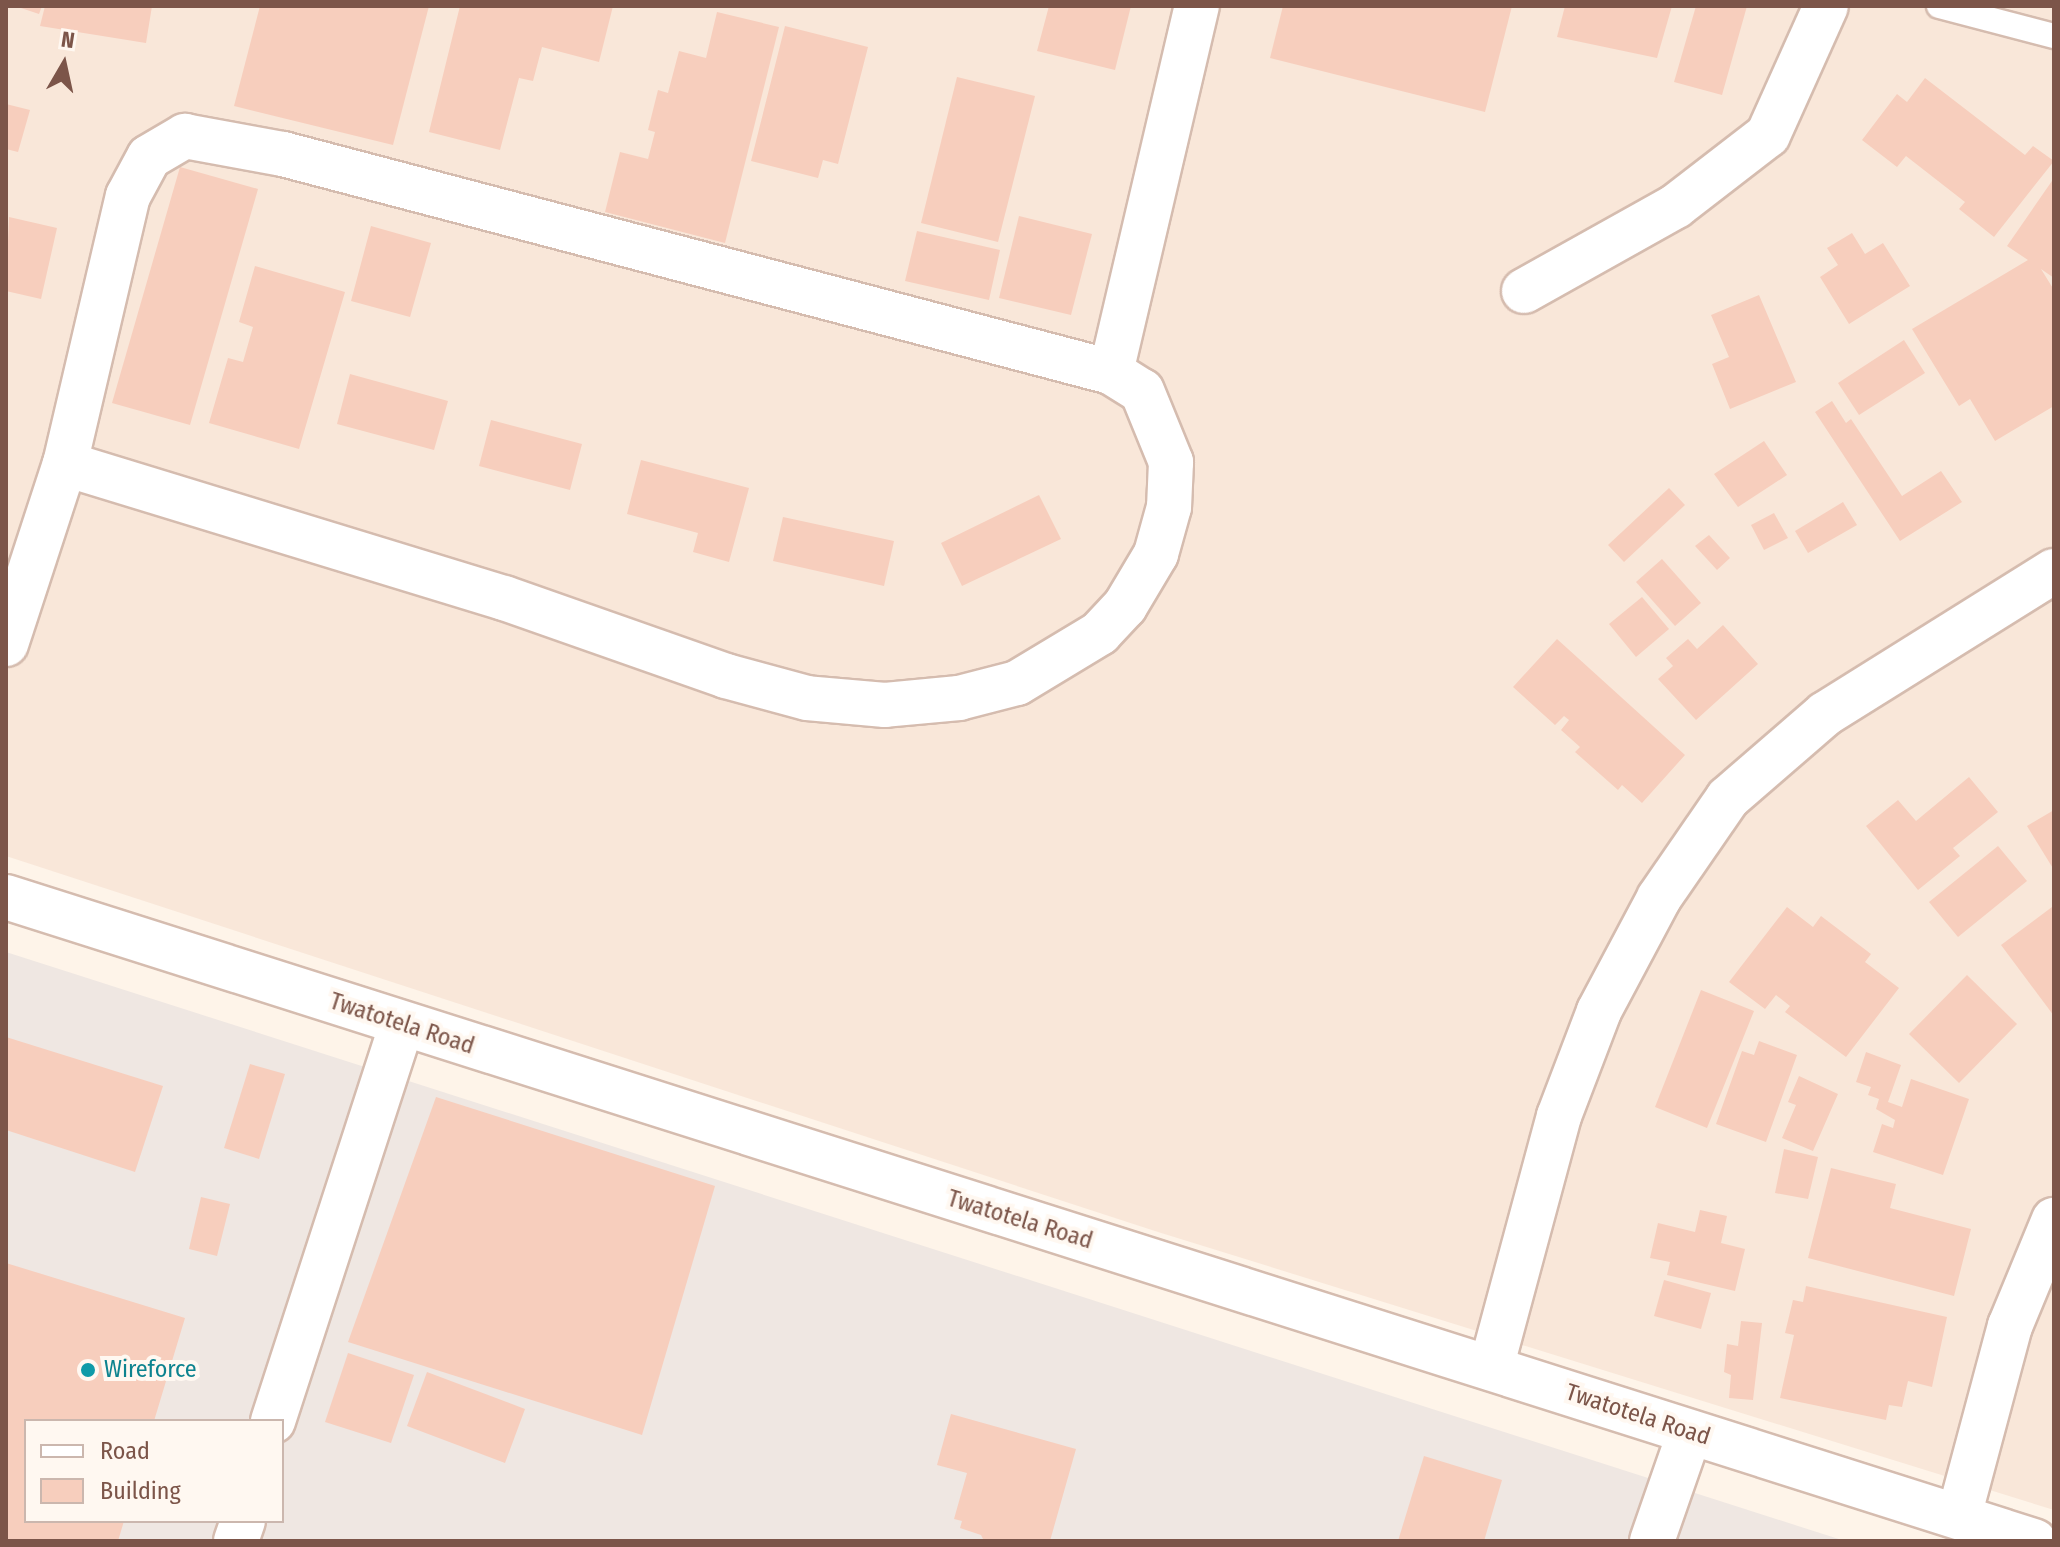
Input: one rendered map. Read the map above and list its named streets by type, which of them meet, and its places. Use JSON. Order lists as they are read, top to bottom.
{
  "streets": {
    "street": ["Twatotela Road"]
  },
  "places": ["Wireforce"],
  "legend": ["Road", "Building"],
  "north": "top"
}
